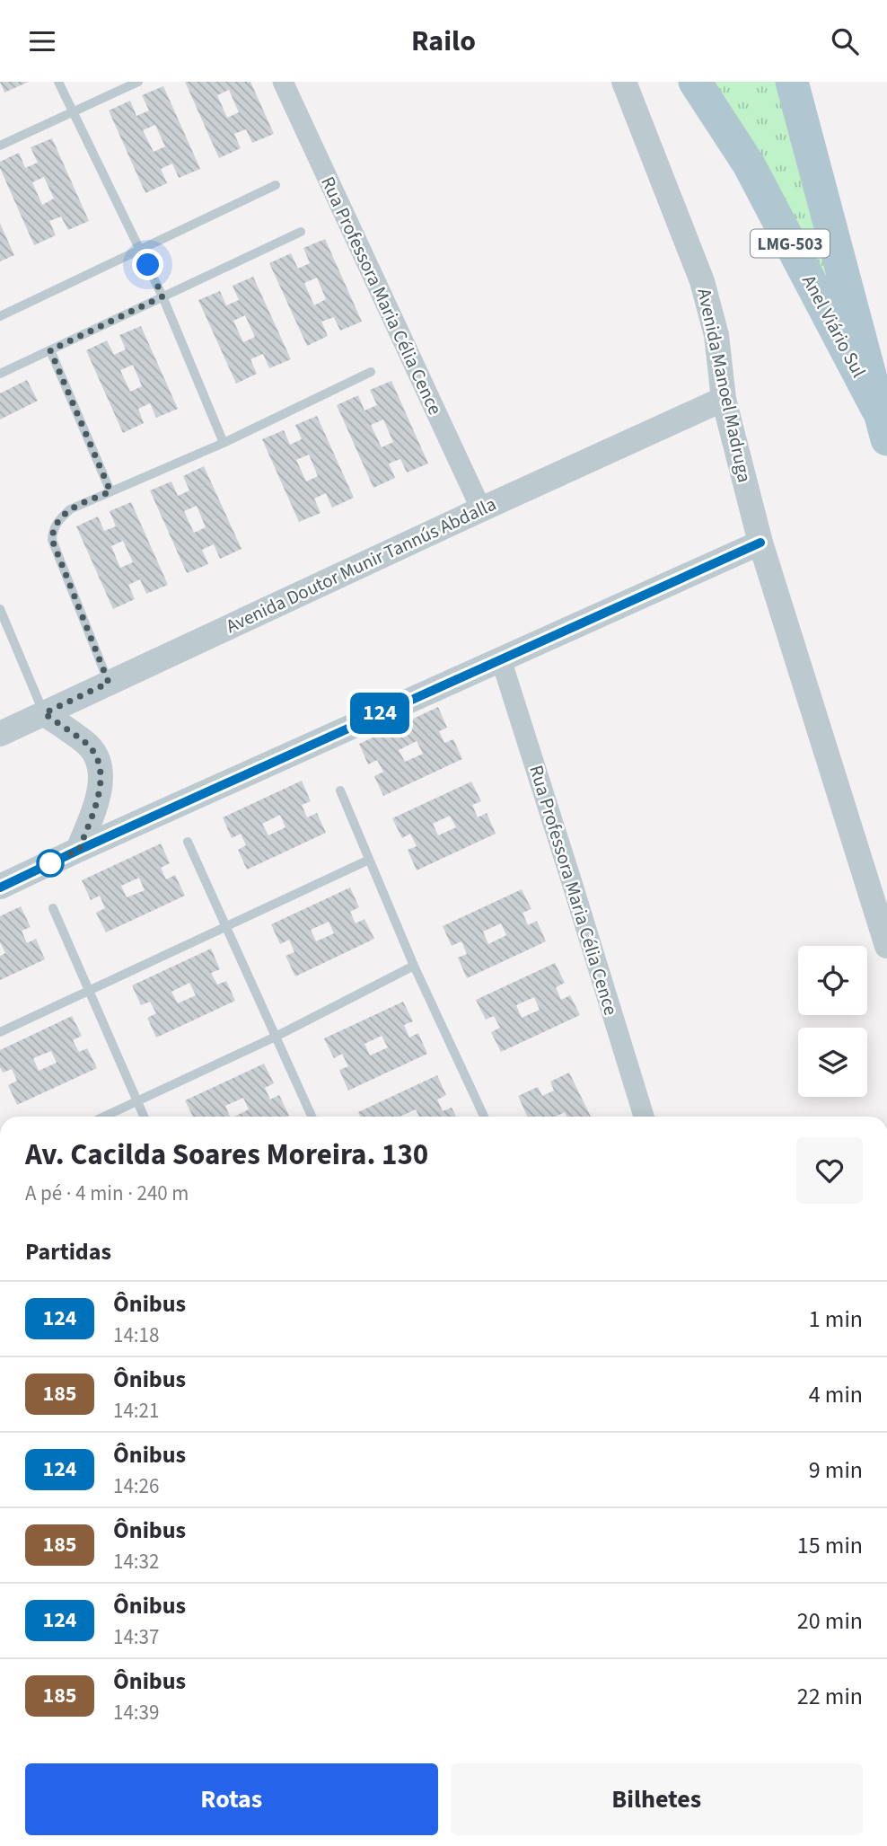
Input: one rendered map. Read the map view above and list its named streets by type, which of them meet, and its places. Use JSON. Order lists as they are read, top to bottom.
{
  "streets": {
    "main road": ["LMG-503", "Anel Viário Sul"],
    "street": ["Rua Professora Maria Célia Cence", "Avenida Manoel Madruga", "Avenida Doutor Munir Tannús Abdalla"]
  },
  "crossings": [
    ["Rua Professora Maria Célia Cence", "Avenida Doutor Munir Tannús Abdalla"],
    ["Avenida Manoel Madruga", "Avenida Doutor Munir Tannús Abdalla"]
  ],
  "lines": ["bus line 124"],
  "page": {
    "header": "Railo",
    "on_map": "124",
    "heading": [
      ["Av. Cacilda Soares Moreira. 130", "A pé · 4 min · 240 m"],
      "Partidas"
    ],
    "list": [
      {
        "mark": "124",
        "name": "Ônibus",
        "note": "14:18",
        "value": "1 min"
      },
      {
        "mark": "185",
        "name": "Ônibus",
        "note": "14:21",
        "value": "4 min"
      },
      {
        "mark": "124",
        "name": "Ônibus",
        "note": "14:26",
        "value": "9 min"
      },
      {
        "mark": "185",
        "name": "Ônibus",
        "note": "14:32",
        "value": "15 min"
      },
      {
        "mark": "124",
        "name": "Ônibus",
        "note": "14:37",
        "value": "20 min"
      },
      {
        "mark": "185",
        "name": "Ônibus",
        "note": "14:39",
        "value": "22 min"
      }
    ],
    "buttons": ["Rotas", "Bilhetes"]
  }
}
